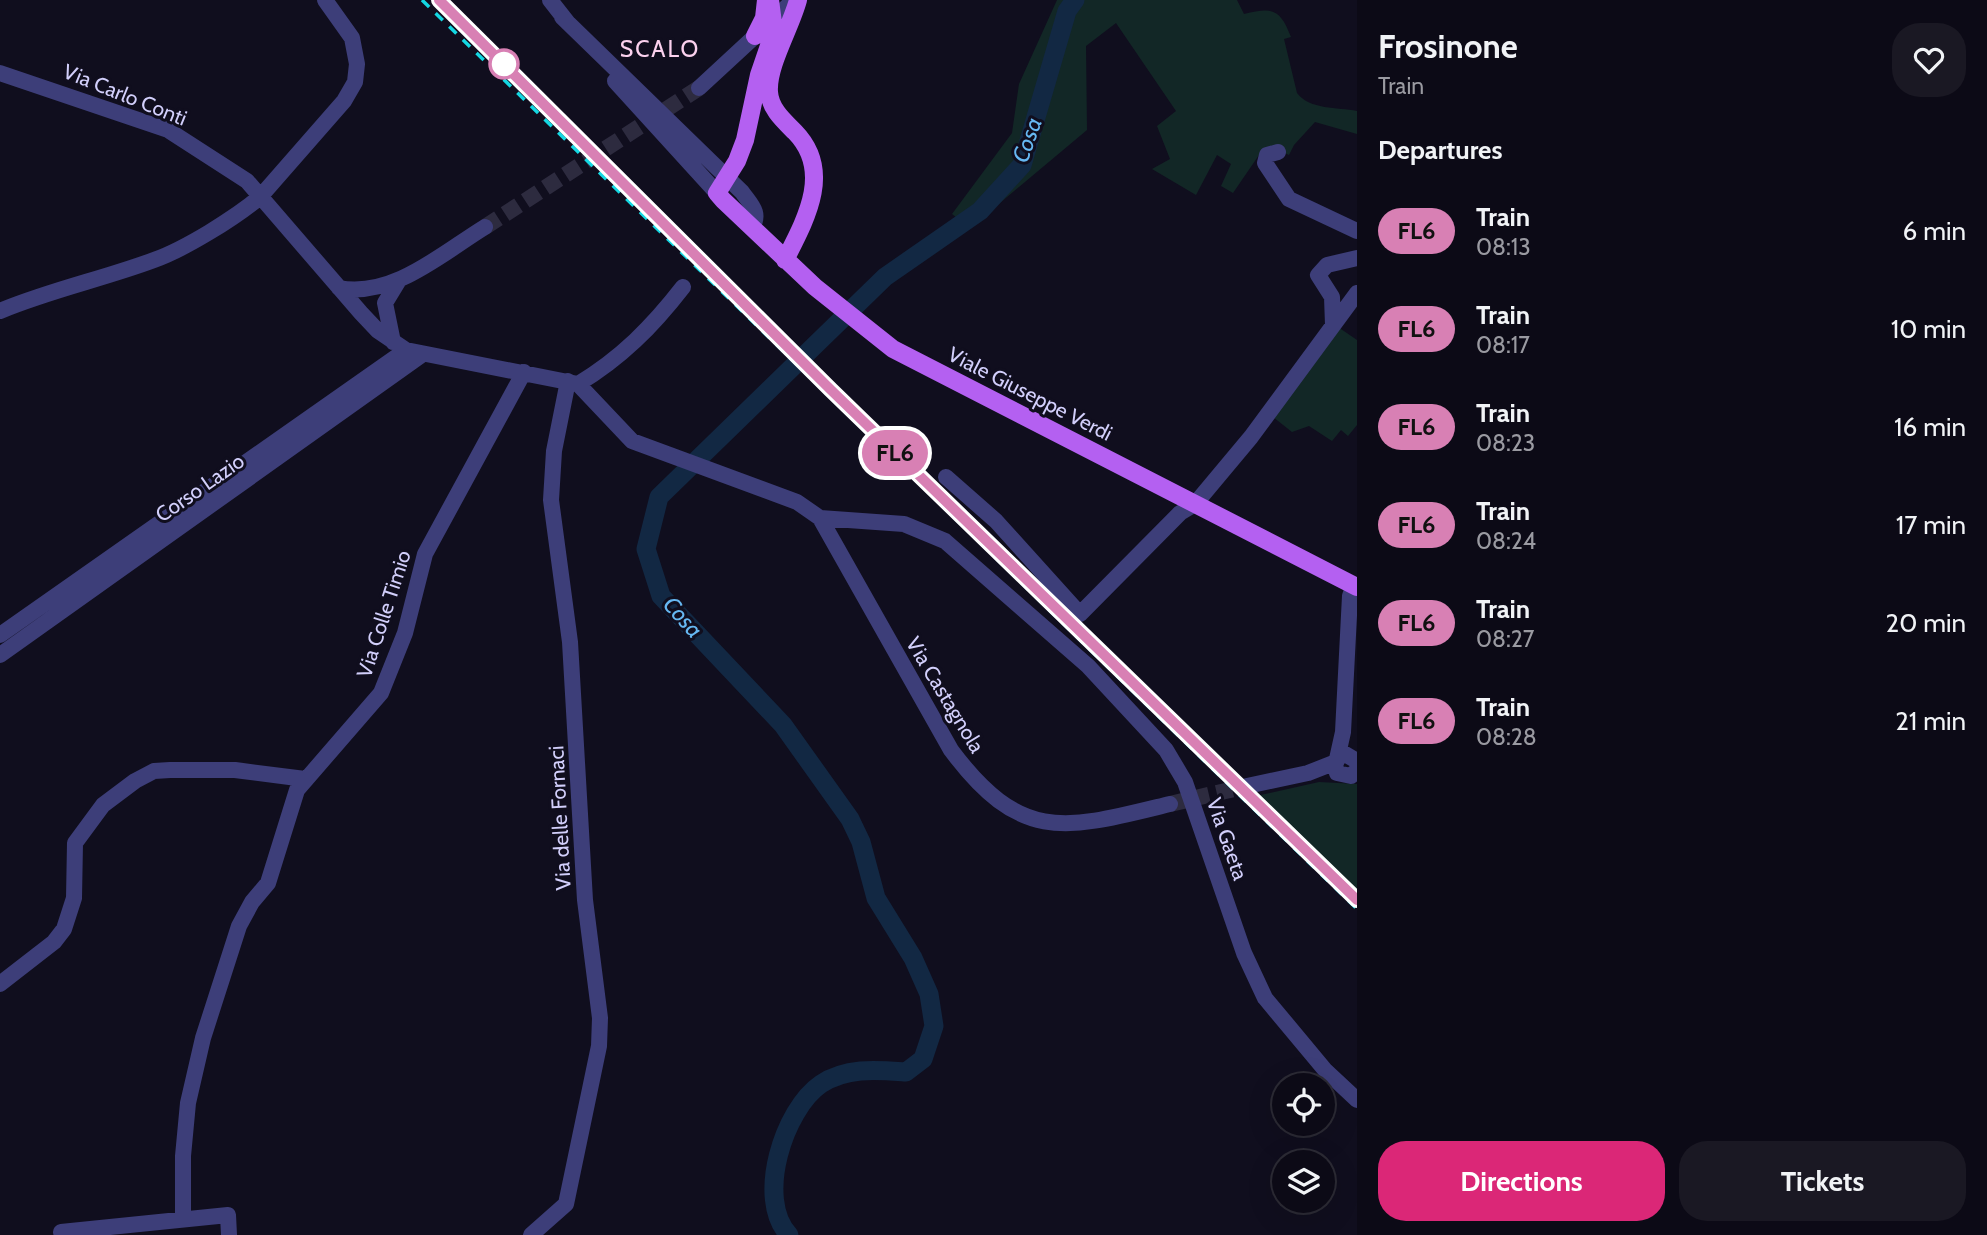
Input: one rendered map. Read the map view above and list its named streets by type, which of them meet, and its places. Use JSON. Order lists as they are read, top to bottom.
{
  "streets": {
    "main road": ["Viale Giuseppe Verdi"],
    "street": [
      "Via Carlo Conti",
      "Corso Lazio",
      "Via Colle Timio",
      "Via Castagnola",
      "Via delle Fornaci",
      "Via Gaeta"
    ]
  },
  "crossings": [
    ["Via Carlo Conti", "Corso Lazio"],
    ["Via Castagnola", "Via Gaeta"],
    ["Via delle Fornaci", "Via Gaeta"]
  ],
  "districts": ["SCALO"],
  "water": ["Cosa"],
  "page": {
    "on_map": "FL6",
    "heading": [
      ["Frosinone", "Train"],
      "Departures"
    ],
    "list": [
      {
        "mark": "FL6",
        "name": "Train",
        "note": "08:13",
        "value": "6 min"
      },
      {
        "mark": "FL6",
        "name": "Train",
        "note": "08:17",
        "value": "10 min"
      },
      {
        "mark": "FL6",
        "name": "Train",
        "note": "08:23",
        "value": "16 min"
      },
      {
        "mark": "FL6",
        "name": "Train",
        "note": "08:24",
        "value": "17 min"
      },
      {
        "mark": "FL6",
        "name": "Train",
        "note": "08:27",
        "value": "20 min"
      },
      {
        "mark": "FL6",
        "name": "Train",
        "note": "08:28",
        "value": "21 min"
      }
    ],
    "buttons": ["Directions", "Tickets"]
  }
}
